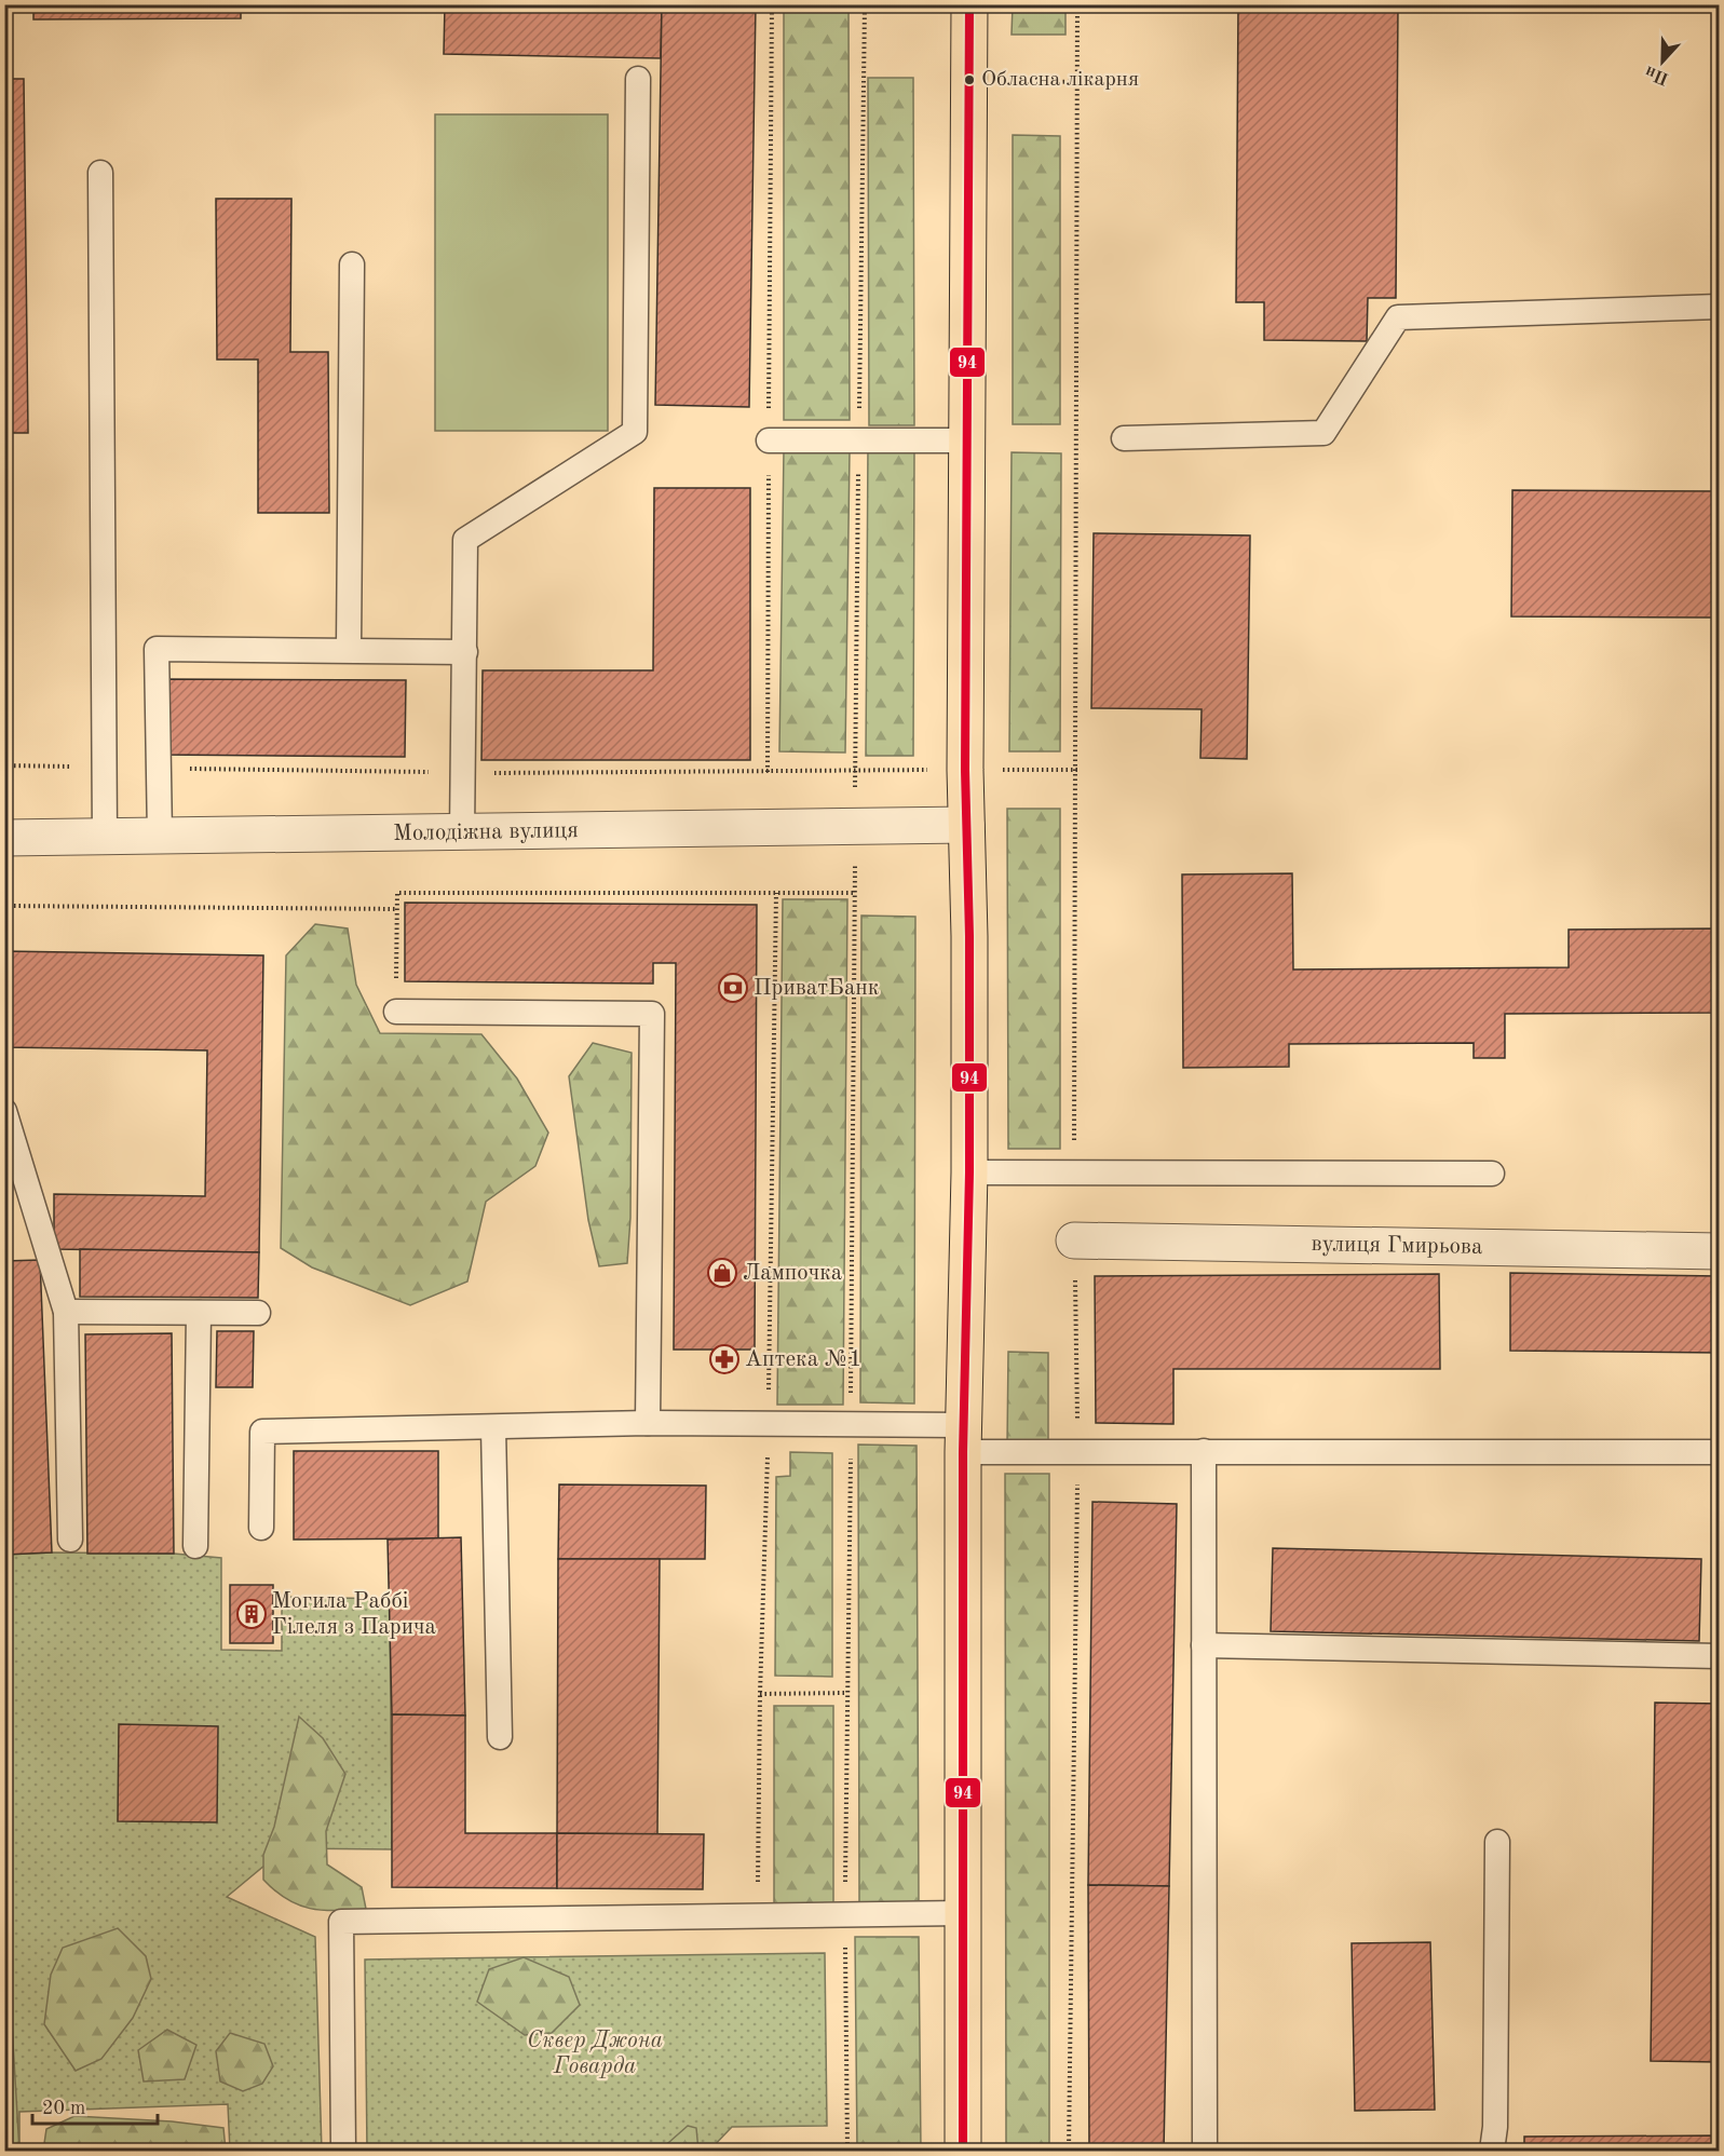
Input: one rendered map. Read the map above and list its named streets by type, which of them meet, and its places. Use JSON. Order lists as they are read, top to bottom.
{
  "streets": {
    "street": ["Молодіжна вулиця", "вулиця Гмирьова"]
  },
  "parks": ["Сквер Джона Говарда"],
  "places": {
    "other": ["Обласна лікарня"],
    "bank": ["ПриватБанк"],
    "shop": ["Лампочка"],
    "pharmacy": ["Аптека №1"],
    "building": ["Могила Раббі Гілеля з Парича"]
  },
  "lines": ["transit line 94"],
  "scale_bar": "20 m",
  "north": "bottom"
}
